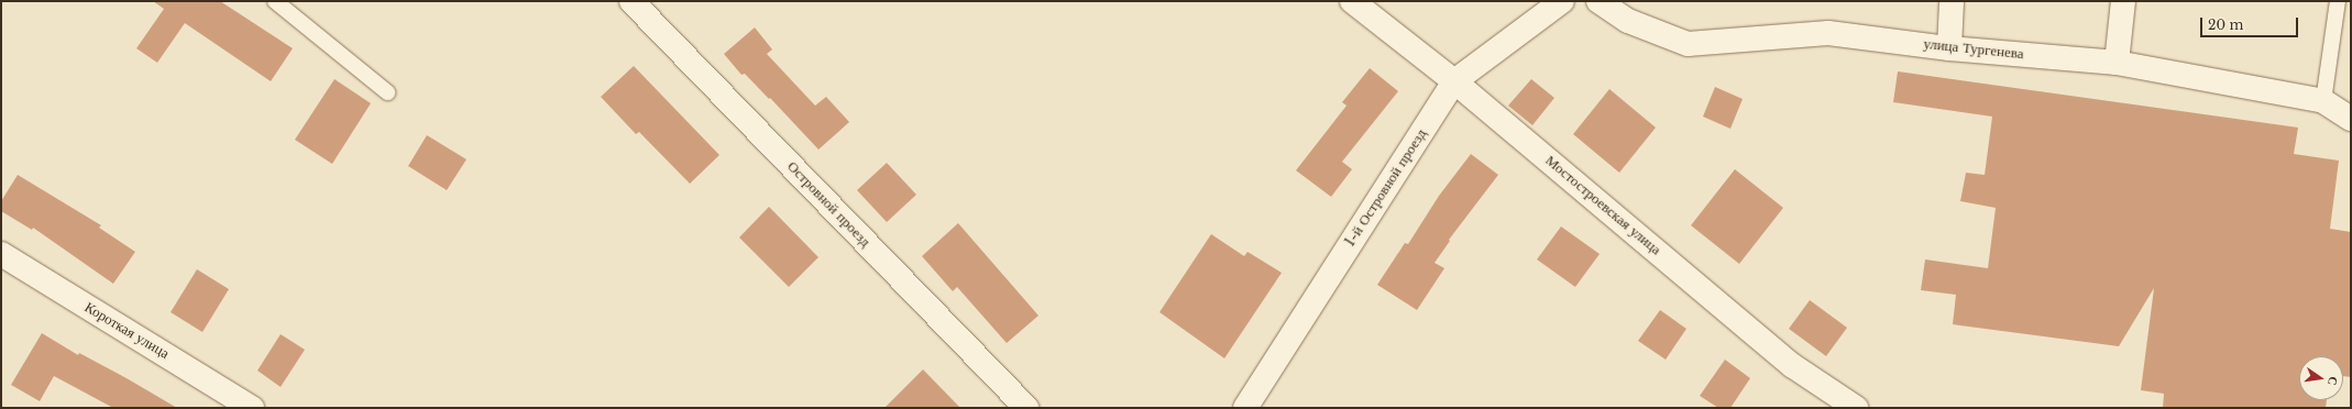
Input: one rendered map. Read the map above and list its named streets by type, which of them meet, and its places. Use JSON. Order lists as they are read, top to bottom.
{
  "streets": {
    "street": [
      "улица Тургенева",
      "1-й Островной проезд",
      "Островной проезд",
      "Мостостроевская улица",
      "Короткая улица"
    ]
  },
  "crossings": [
    ["1-й Островной проезд", "Мостостроевская улица"]
  ],
  "scale_bar": "20 m",
  "north": "right"
}
